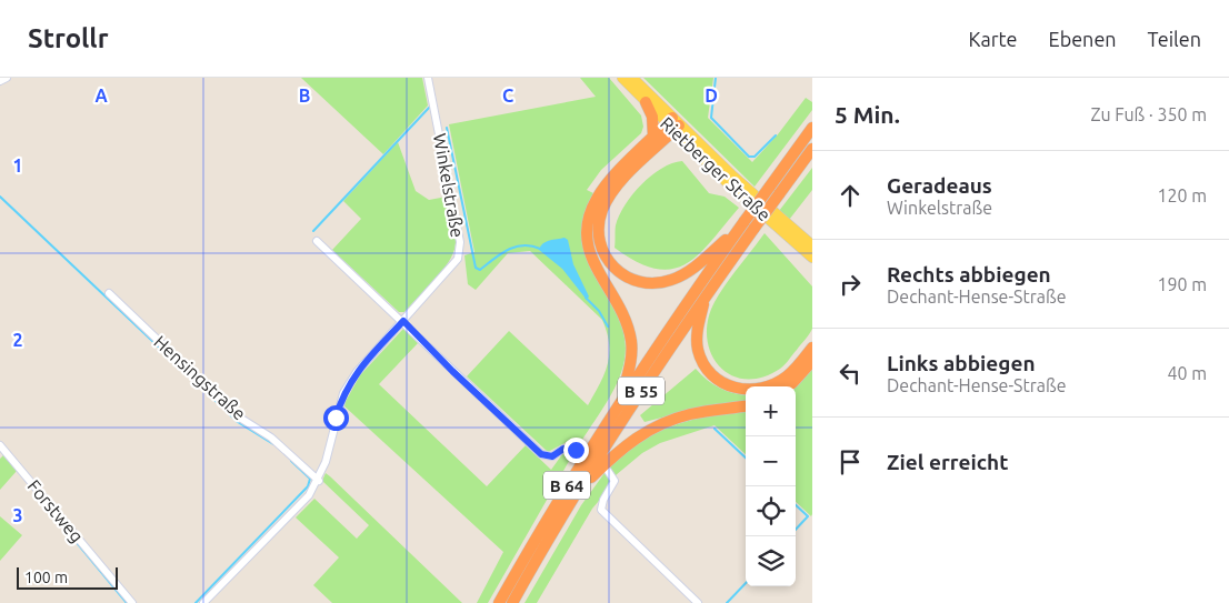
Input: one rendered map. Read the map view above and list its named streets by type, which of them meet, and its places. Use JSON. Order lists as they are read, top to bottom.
{
  "streets": {
    "highway": ["B 55", "B 64"],
    "main road": ["Rietberger Straße"],
    "street": ["Winkelstraße", "Hensingstraße", "Forstweg"]
  },
  "crossings": [
    ["Rietberger Straße", "B 55"],
    ["Rietberger Straße", "B 64"],
    ["Winkelstraße", "Hensingstraße"],
    ["B 55", "B 64"]
  ],
  "scale_bar": "100 m",
  "page": {
    "header": "Strollr",
    "nav": ["Karte", "Ebenen", "Teilen"],
    "heading": ["5 Min.", "Zu Fuß · 350 m"],
    "list": [
      ["Geradeaus", "Winkelstraße", "120 m"],
      ["Rechts abbiegen", "Dechant-Hense-Straße", "190 m"],
      ["Links abbiegen", "Dechant-Hense-Straße", "40 m"],
      "Ziel erreicht"
    ],
    "map_buttons": ["+", "−"],
    "scale": "100 m"
  },
  "grid": {
    "columns": [
      "A",
      "B",
      "C",
      "D"
    ],
    "rows": ["1", "2", "3"]
  }
}
